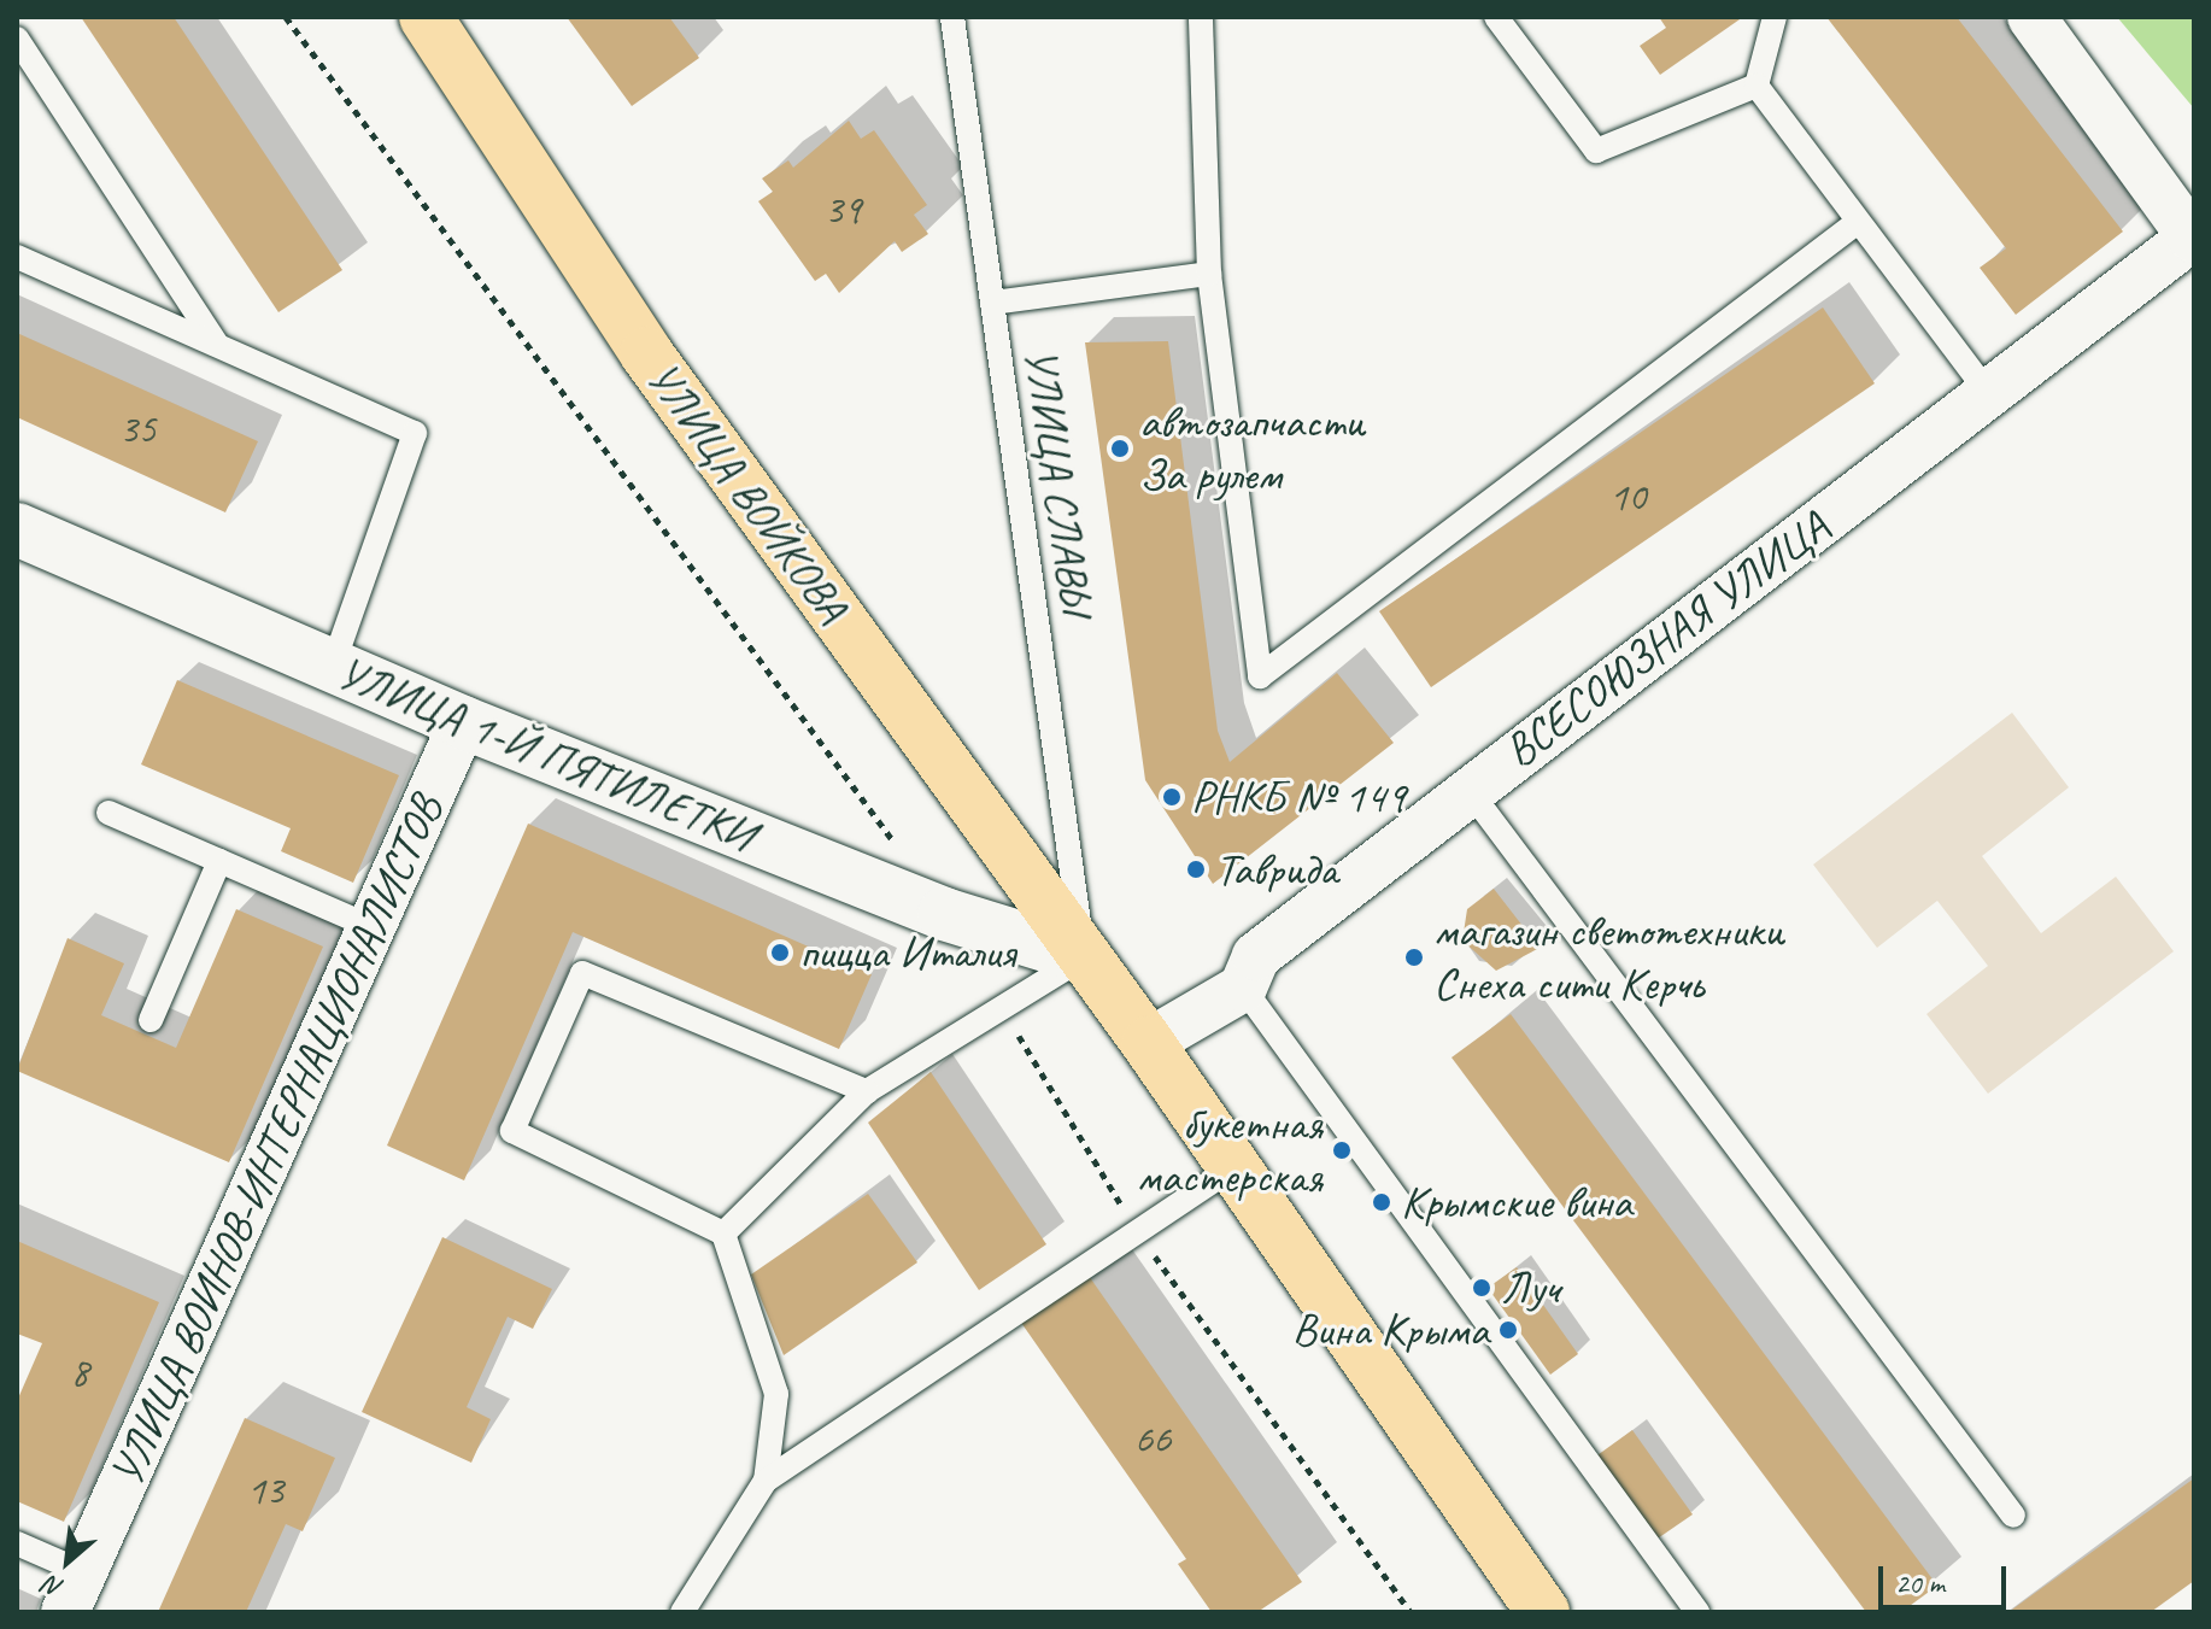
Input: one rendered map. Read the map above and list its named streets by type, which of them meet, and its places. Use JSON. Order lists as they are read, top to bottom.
{
  "streets": {
    "main road": ["УЛИЦА ВОЙКОВА", "УЛИЦА 1-Й ПЯТИЛЕТКИ"],
    "street": ["ВСЕСОЮЗНАЯ УЛИЦА", "УЛИЦА ВОИНОВ-ИНТЕРНАЦИОНАЛИСТОВ"],
    "lane": ["УЛИЦА СЛАВЫ"]
  },
  "crossings": [
    ["УЛИЦА СЛАВЫ", "УЛИЦА ВОЙКОВА"],
    ["УЛИЦА СЛАВЫ", "УЛИЦА 1-Й ПЯТИЛЕТКИ"],
    ["УЛИЦА ВОЙКОВА", "ВСЕСОЮЗНАЯ УЛИЦА"],
    ["УЛИЦА ВОЙКОВА", "УЛИЦА 1-Й ПЯТИЛЕТКИ"],
    ["УЛИЦА 1-Й ПЯТИЛЕТКИ", "УЛИЦА ВОИНОВ-ИНТЕРНАЦИОНАЛИСТОВ"]
  ],
  "places": [
    "автозапчасти За рулем",
    "РНКБ № 149",
    "Таврида",
    "пицца Италия",
    "магазин светотехники Снеха сити Керчь",
    "букетная мастерская",
    "Крымские вина",
    "Луч",
    "Вина Крыма"
  ],
  "house_numbers": [
    "39",
    "35",
    "10",
    "8",
    "66",
    "13"
  ],
  "scale_bar": "20 m",
  "north": "bottom left"
}
